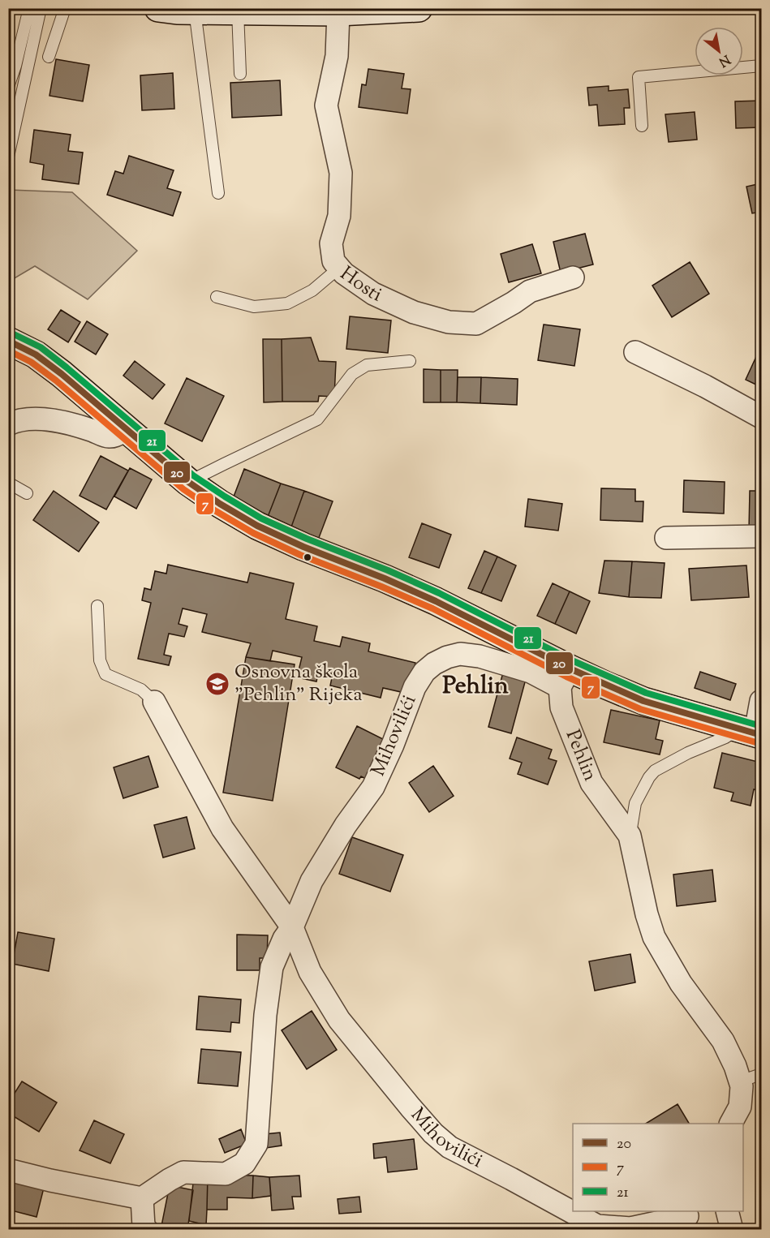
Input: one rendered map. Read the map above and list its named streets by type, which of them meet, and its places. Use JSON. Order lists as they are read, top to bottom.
{
  "streets": {
    "street": ["Hosti", "Mihovilići", "Pehlin"]
  },
  "crossings": [
    ["Mihovilići", "Pehlin"]
  ],
  "districts": ["Pehlin"],
  "places": {
    "school or university": ["Osnovna škola \"Pehlin\" Rijeka"]
  },
  "lines": ["transit line 21", "transit line 20", "transit line 7"],
  "legend": ["20", "7", "21"],
  "north": "bottom right"
}
